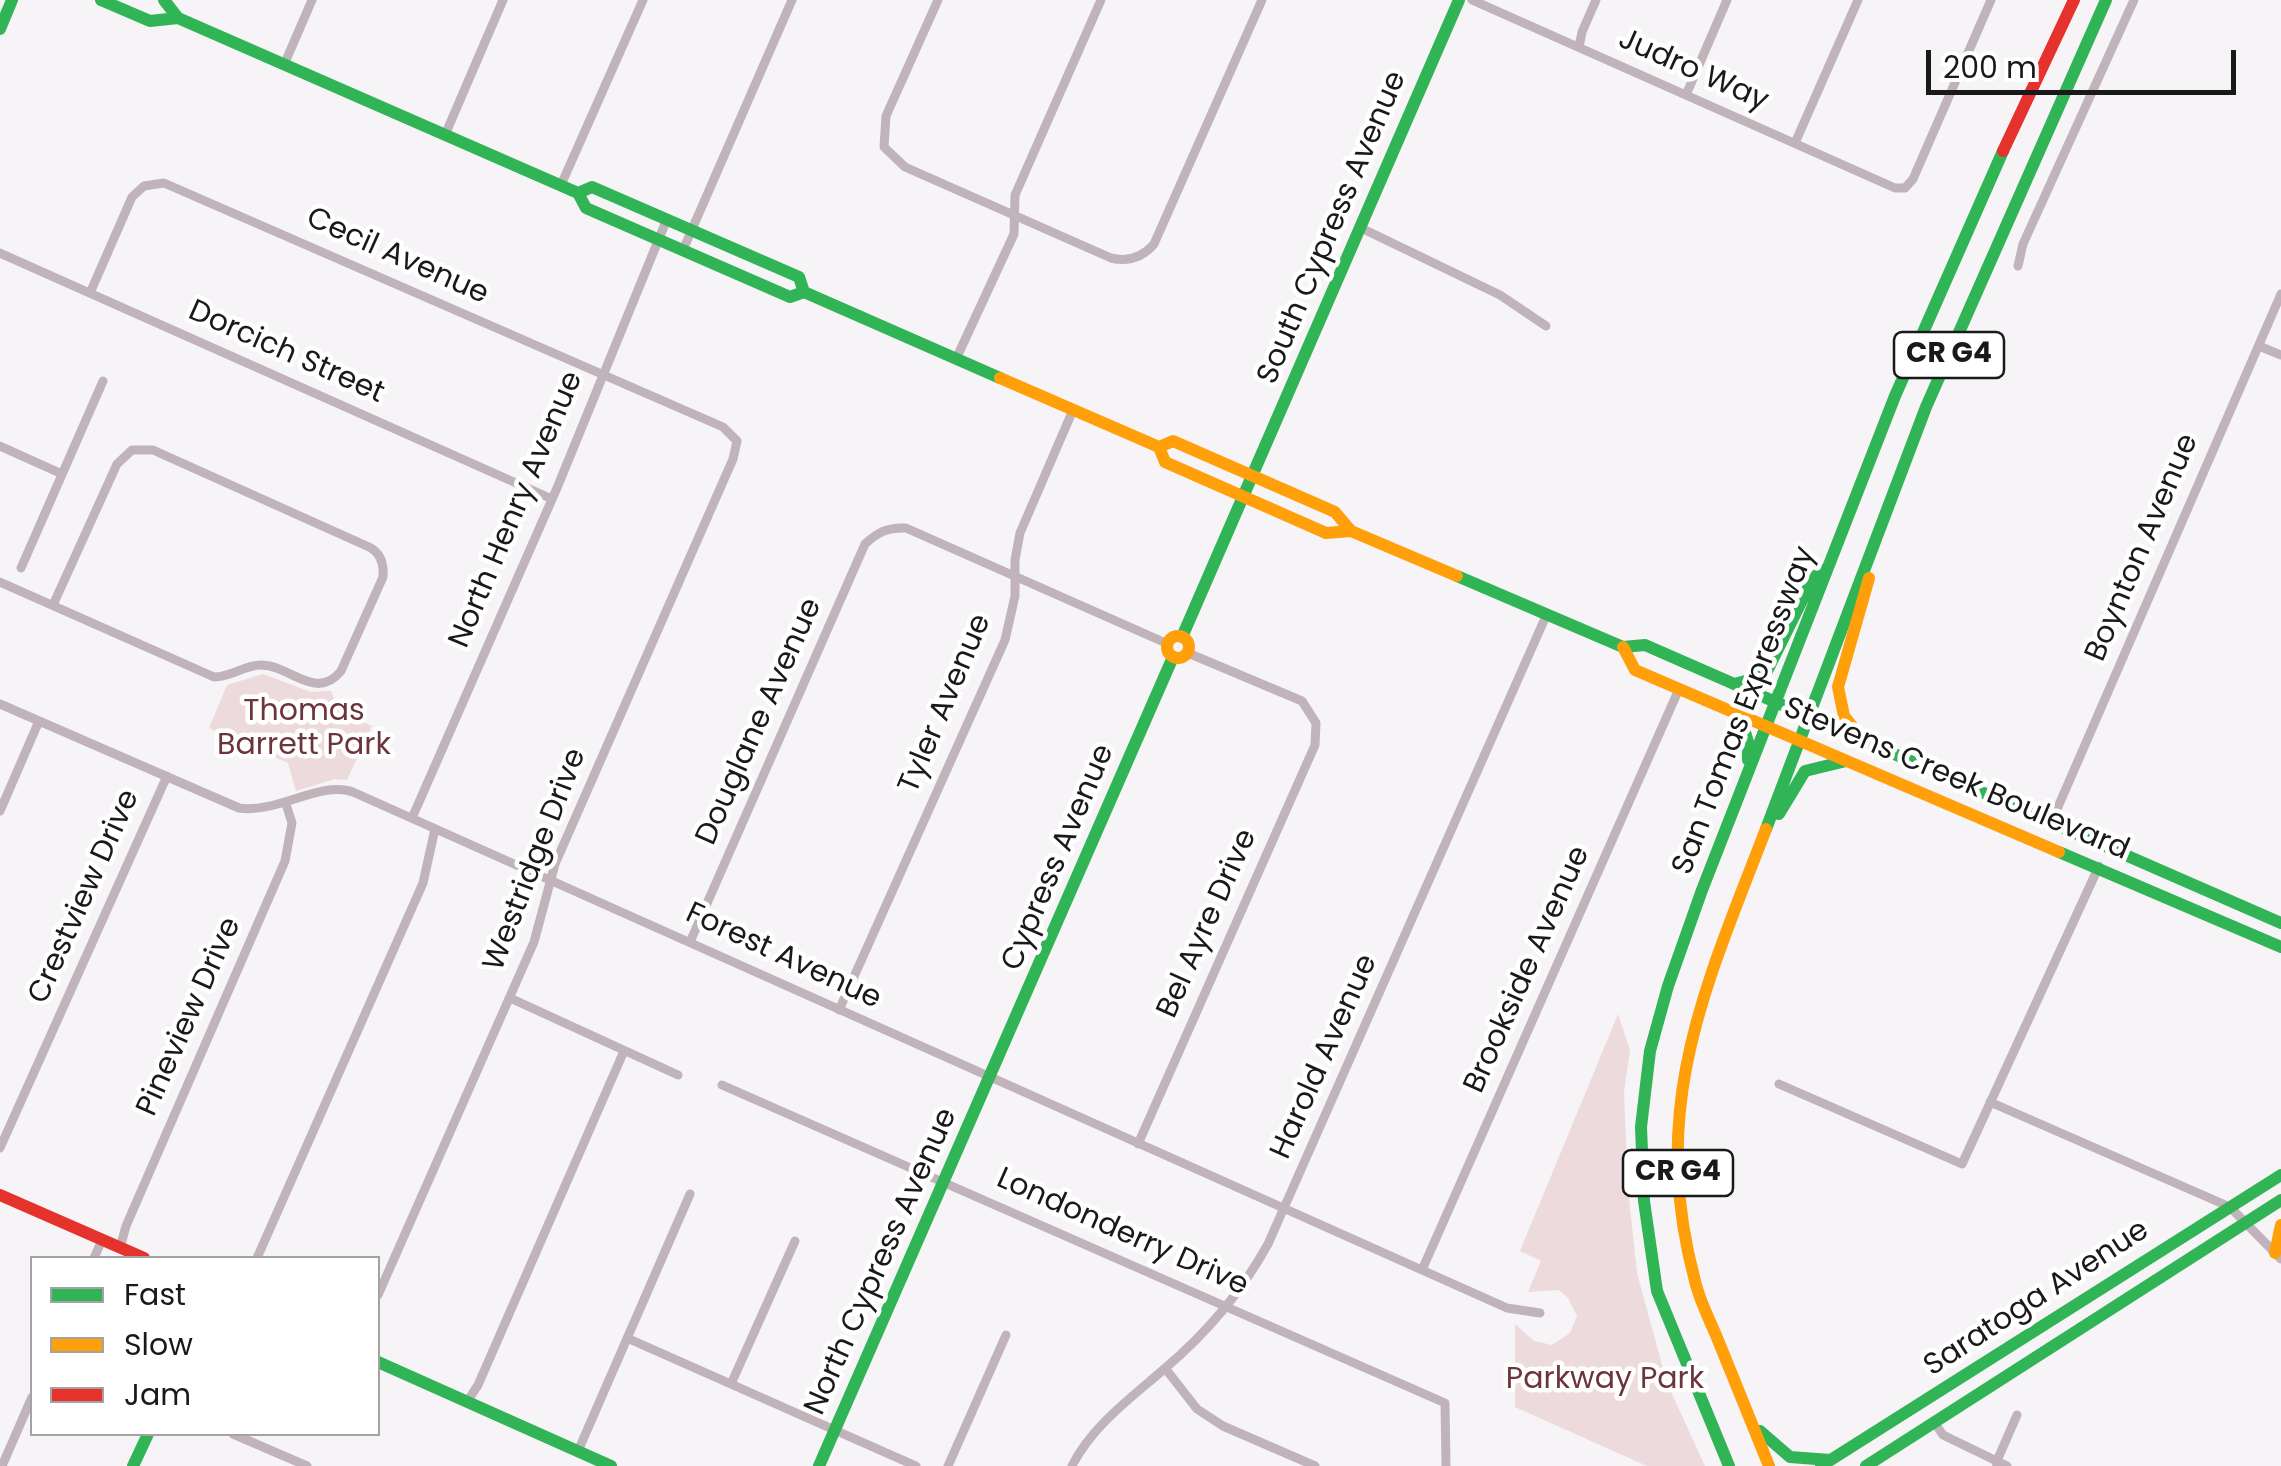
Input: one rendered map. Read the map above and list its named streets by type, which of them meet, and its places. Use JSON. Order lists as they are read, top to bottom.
{
  "streets": {
    "main road": [
      "South Cypress Avenue",
      "CR G4",
      "San Tomas Expressway",
      "Stevens Creek Boulevard",
      "Cypress Avenue",
      "North Cypress Avenue",
      "Saratoga Avenue"
    ],
    "street": [
      "Judro Way",
      "Cecil Avenue",
      "Dorcich Street",
      "North Henry Avenue",
      "Boynton Avenue",
      "Tyler Avenue",
      "Douglane Avenue",
      "Westridge Drive",
      "Crestview Drive",
      "Bel Ayre Drive",
      "Forest Avenue",
      "Brookside Avenue",
      "Pineview Drive",
      "Harold Avenue",
      "Londonderry Drive"
    ]
  },
  "crossings": [
    ["South Cypress Avenue", "Stevens Creek Boulevard"],
    ["Cecil Avenue", "Dorcich Street"],
    ["Cecil Avenue", "North Henry Avenue"],
    ["Cecil Avenue", "Westridge Drive"],
    ["Dorcich Street", "North Henry Avenue"],
    ["North Henry Avenue", "Stevens Creek Boulevard"],
    ["North Henry Avenue", "Forest Avenue"],
    ["Boynton Avenue", "Stevens Creek Boulevard"],
    ["Tyler Avenue", "Douglane Avenue"],
    ["Tyler Avenue", "Stevens Creek Boulevard"],
    ["Tyler Avenue", "Forest Avenue"],
    ["San Tomas Expressway", "Stevens Creek Boulevard"],
    ["Douglane Avenue", "Forest Avenue"],
    ["Stevens Creek Boulevard", "Brookside Avenue"],
    ["Stevens Creek Boulevard", "Harold Avenue"],
    ["Cypress Avenue", "Bel Ayre Drive"],
    ["Cypress Avenue", "Forest Avenue"],
    ["Cypress Avenue", "North Cypress Avenue"],
    ["Westridge Drive", "Forest Avenue"],
    ["Crestview Drive", "Forest Avenue"],
    ["Bel Ayre Drive", "Forest Avenue"],
    ["Forest Avenue", "Brookside Avenue"],
    ["Forest Avenue", "Pineview Drive"],
    ["Forest Avenue", "Harold Avenue"],
    ["Forest Avenue", "North Cypress Avenue"],
    ["Harold Avenue", "Londonderry Drive"],
    ["Londonderry Drive", "North Cypress Avenue"]
  ],
  "parks": ["Thomas Barrett Park", "Parkway Park"],
  "legend": ["Fast", "Slow", "Jam"],
  "scale_bar": "200 m"
}
